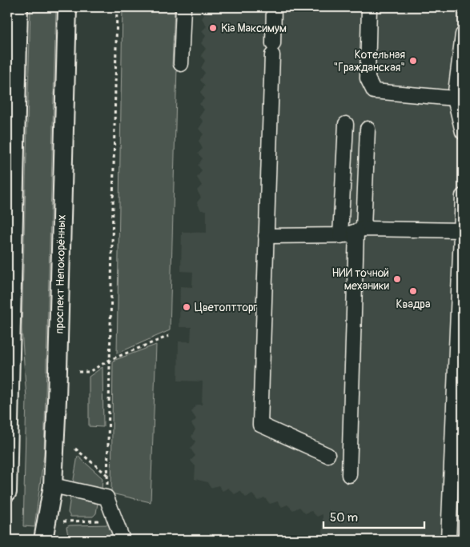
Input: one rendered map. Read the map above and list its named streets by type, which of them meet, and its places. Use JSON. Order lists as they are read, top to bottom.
{
  "streets": {
    "main road": ["проспект Непокорённых"]
  },
  "places": [
    "Kia Максимум",
    "Котельная \"Гражданская\"",
    "НИИ точной механики",
    "Квадра",
    "Цветоптторг"
  ],
  "scale_bar": "50 m"
}
